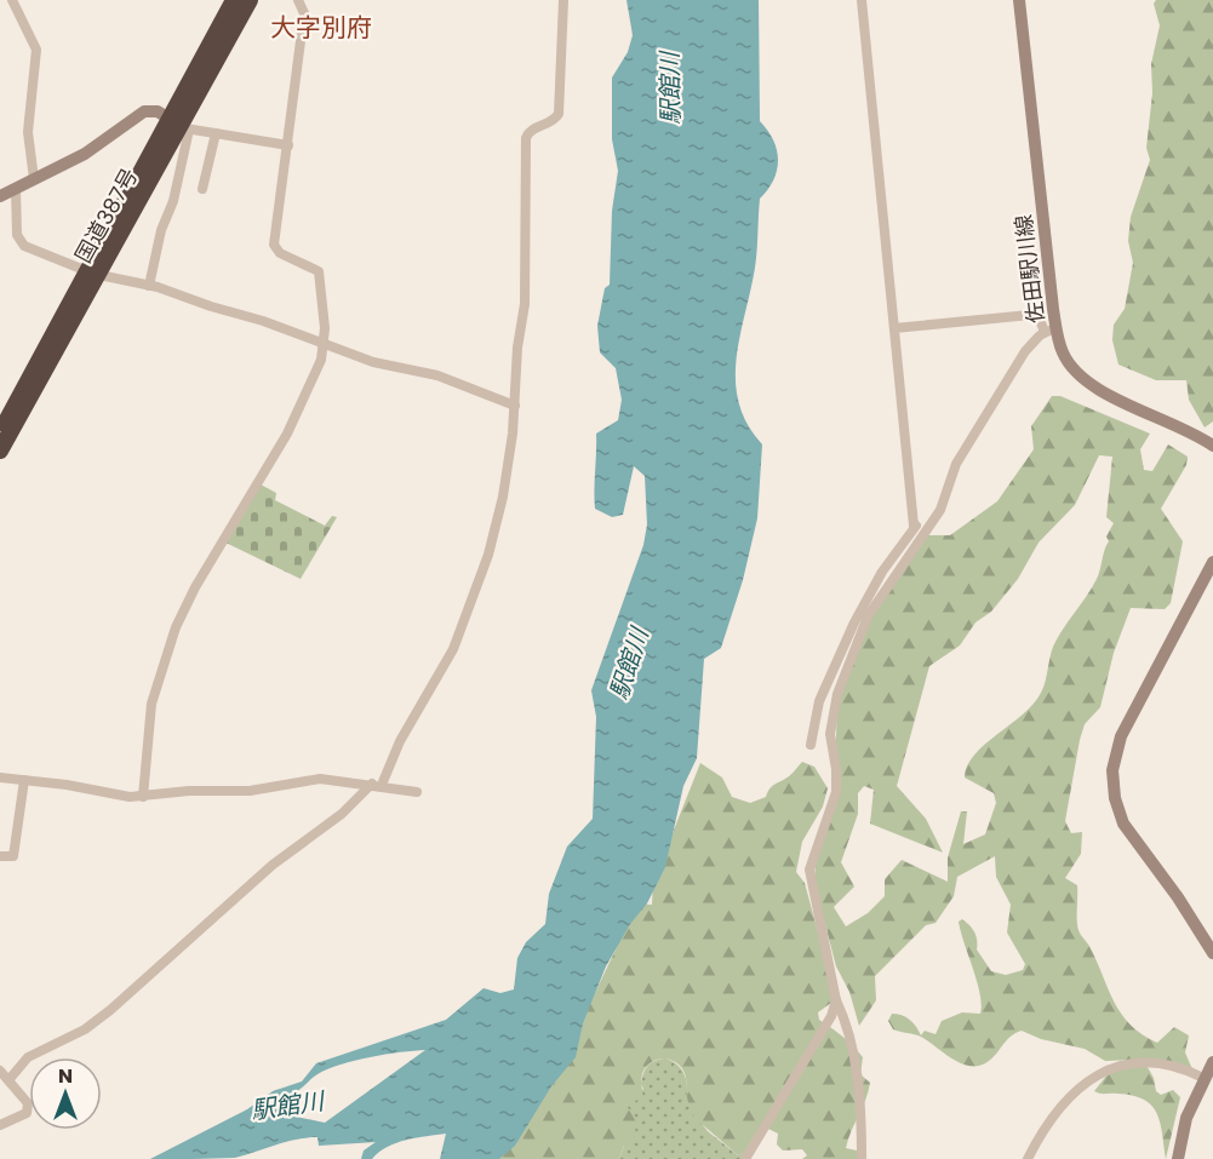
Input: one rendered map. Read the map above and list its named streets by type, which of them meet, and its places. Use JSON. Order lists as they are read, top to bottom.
{
  "streets": {
    "highway": ["国道387号"],
    "main road": ["佐田駅川線"]
  },
  "districts": ["大字別府"],
  "water": ["駅館川"],
  "north": "top"
}
